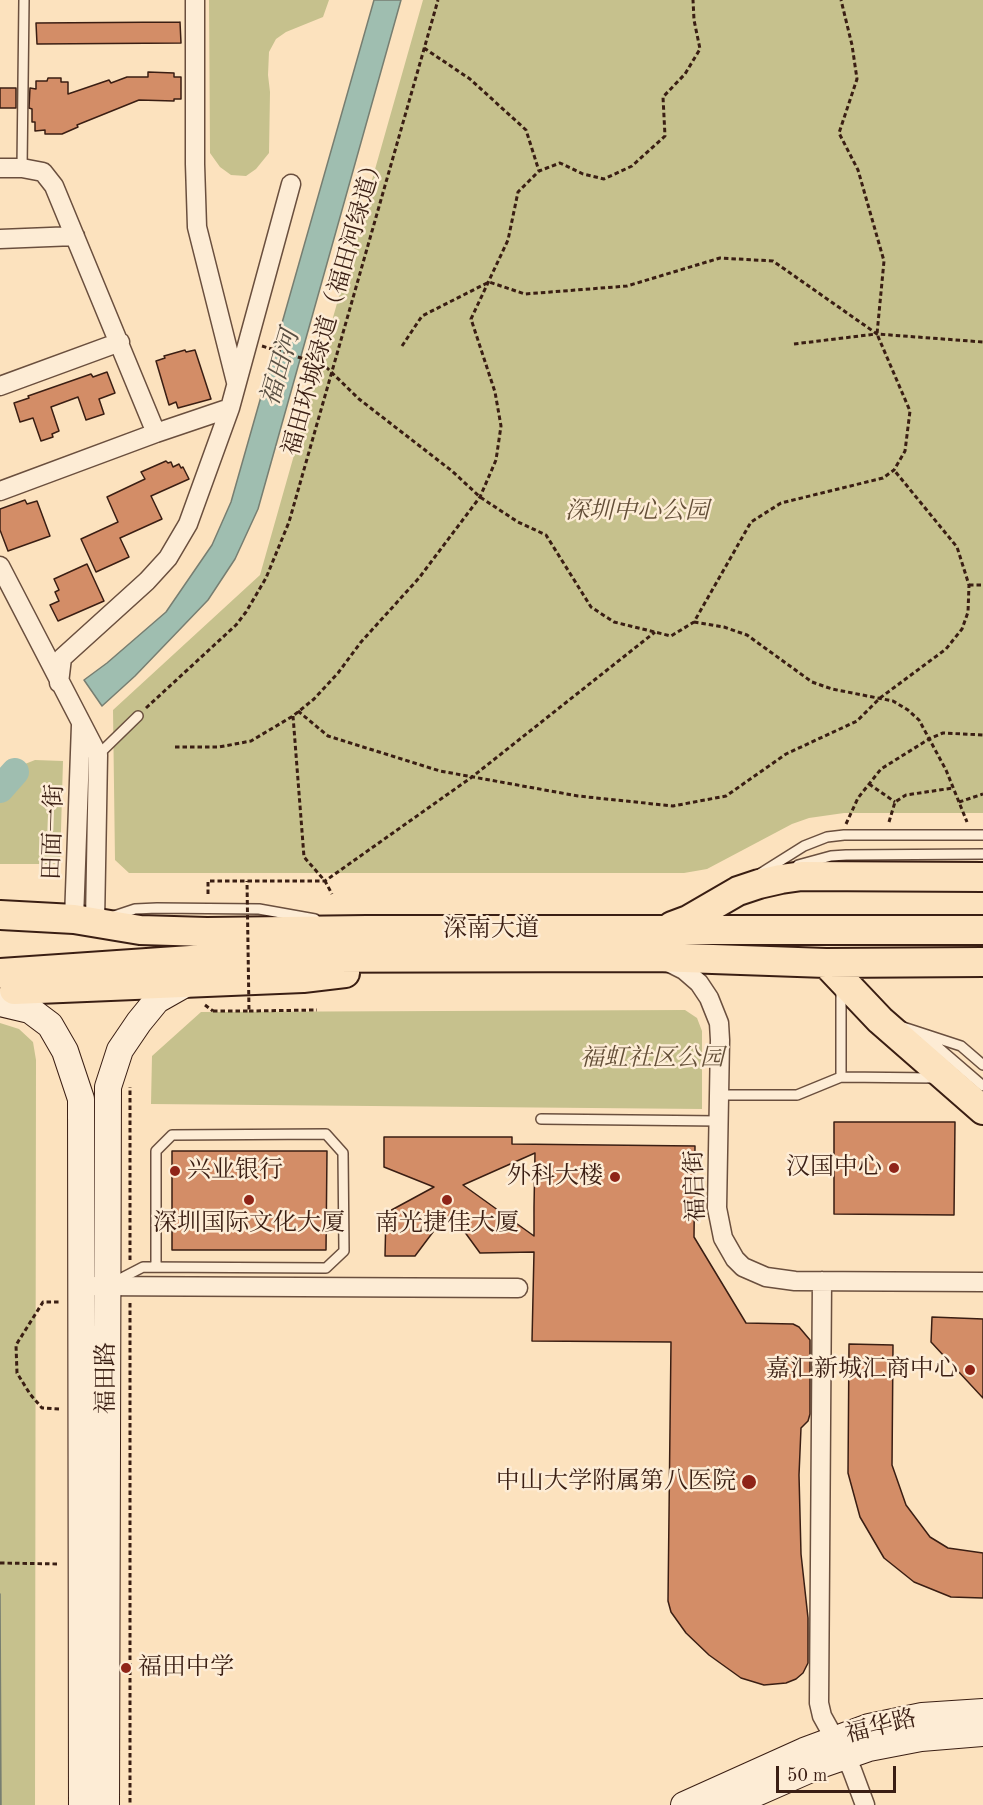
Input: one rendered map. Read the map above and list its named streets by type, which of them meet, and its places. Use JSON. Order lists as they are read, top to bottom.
{
  "streets": {
    "main road": ["深南大道", "福田路", "福华路"],
    "street": ["田面一街", "福启街"],
    "path": ["福田环城绿道（福田河绿道）"]
  },
  "crossings": [
    ["田面一街", "深南大道"],
    ["深南大道", "福启街"]
  ],
  "water": ["福田河"],
  "parks": ["深圳中心公园", "福虹社区公园"],
  "places": [
    "汉国中心",
    "兴业银行",
    "外科大楼",
    "深圳国际文化大厦",
    "南光捷佳大厦",
    "嘉汇新城汇商中心",
    "中山大学附属第八医院",
    "福田中学"
  ],
  "scale_bar": "50 m"
}
